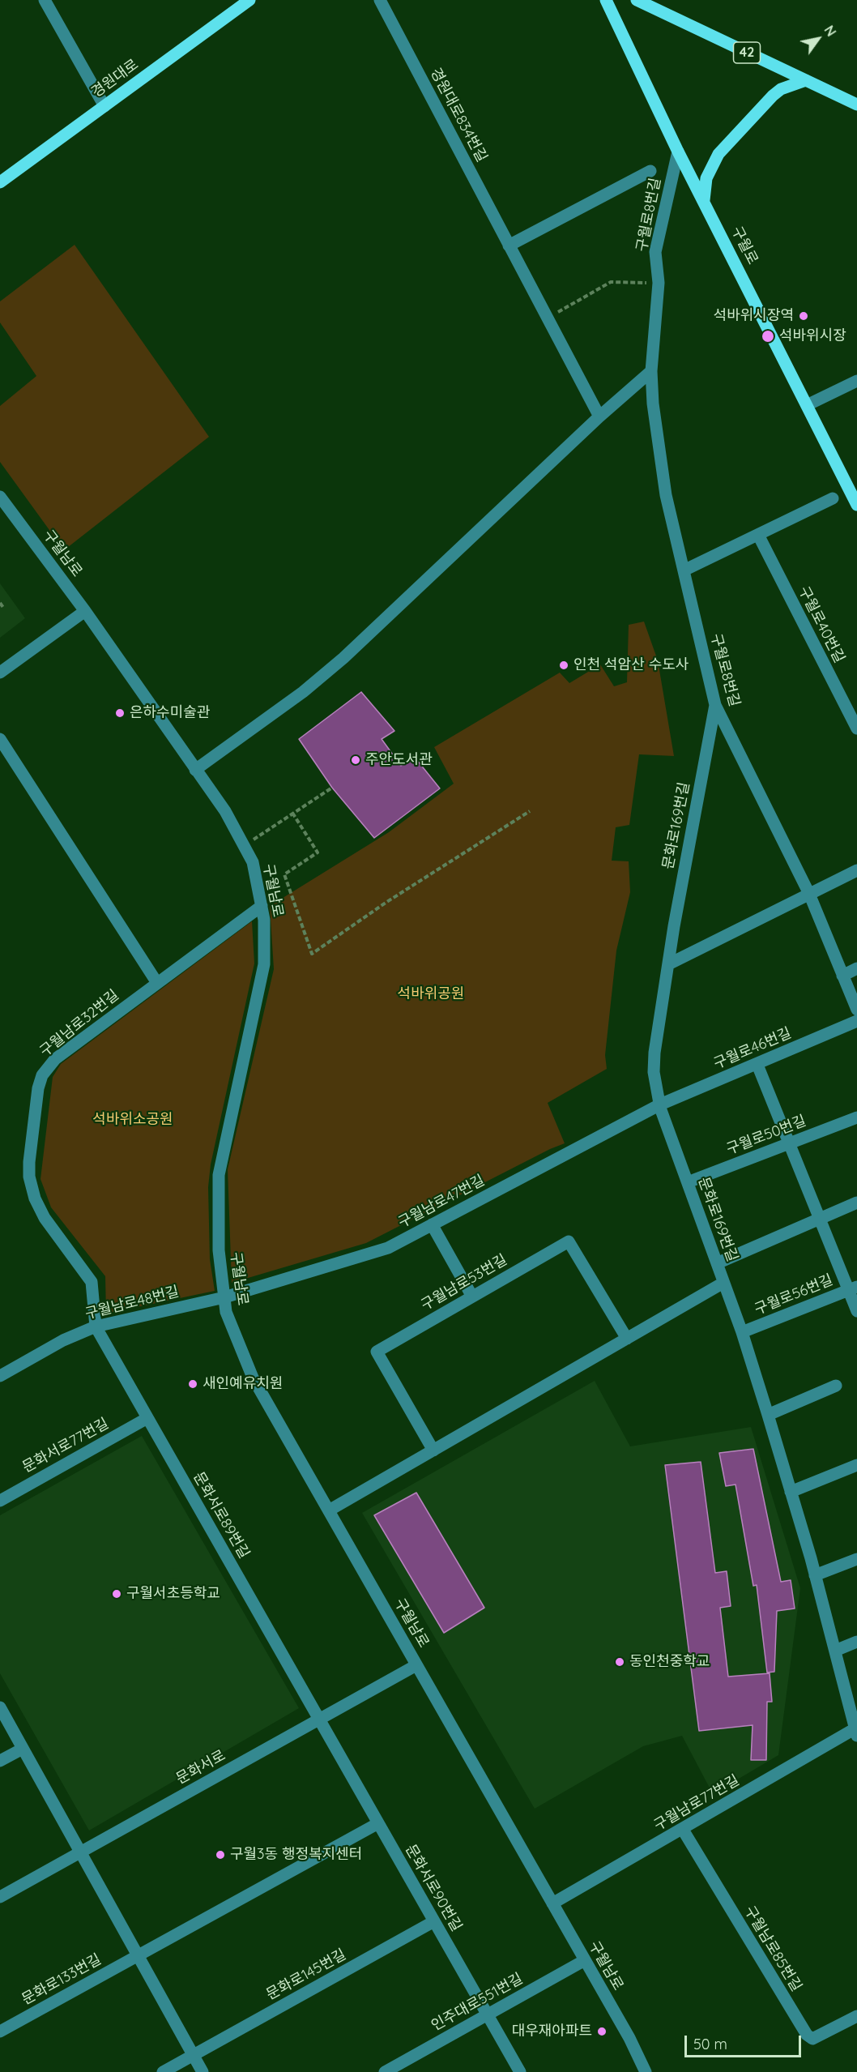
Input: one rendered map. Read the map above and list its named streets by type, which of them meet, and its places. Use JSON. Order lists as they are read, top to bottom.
{
  "streets": {
    "main road": ["42", "경원대로", "구월로"],
    "street": [
      "경원대로834번길",
      "구월로8번길",
      "구월남로",
      "구월로40번길",
      "문화로169번길",
      "구월남로32번길",
      "구월로46번길",
      "구월로50번길",
      "구월남로47번길",
      "구월남로53번길",
      "구월로56번길",
      "구월남로48번길",
      "문화서로77번길",
      "문화서로89번길",
      "문화서로",
      "구월남로77번길",
      "문화서로90번길",
      "구월남로85번길",
      "문화로145번길",
      "문화로133번길",
      "인주대로551번길"
    ]
  },
  "crossings": [
    ["구월로8번길", "구월로"],
    ["구월로8번길", "문화로169번길"],
    ["구월남로", "구월남로32번길"],
    ["구월남로", "구월남로47번길"],
    ["구월남로", "구월남로48번길"],
    ["구월남로", "문화서로"],
    ["구월남로", "구월남로77번길"],
    ["구월남로", "인주대로551번길"],
    ["문화로169번길", "구월로46번길"],
    ["문화로169번길", "구월로50번길"],
    ["문화로169번길", "구월남로47번길"],
    ["문화로169번길", "구월로56번길"],
    ["문화로169번길", "구월남로77번길"],
    ["구월남로32번길", "구월남로48번길"],
    ["구월남로32번길", "문화서로89번길"],
    ["구월로46번길", "구월남로47번길"],
    ["구월남로47번길", "구월남로48번길"],
    ["구월남로48번길", "문화서로89번길"],
    ["문화서로77번길", "문화서로89번길"],
    ["문화서로89번길", "문화서로"],
    ["문화서로89번길", "문화서로90번길"],
    ["문화서로", "문화서로90번길"],
    ["구월남로77번길", "구월남로85번길"],
    ["문화서로90번길", "문화로145번길"],
    ["문화서로90번길", "인주대로551번길"]
  ],
  "parks": ["석바위공원", "석바위소공원"],
  "places": [
    "석바위시장역",
    "석바위시장",
    "인천 석암산 수도사",
    "은하수미술관",
    "주안도서관",
    "새인예유치원",
    "구월서초등학교",
    "동인천중학교",
    "구월3동 행정복지센터",
    "대우재아파트"
  ],
  "scale_bar": "50 m",
  "north": "top right"
}
